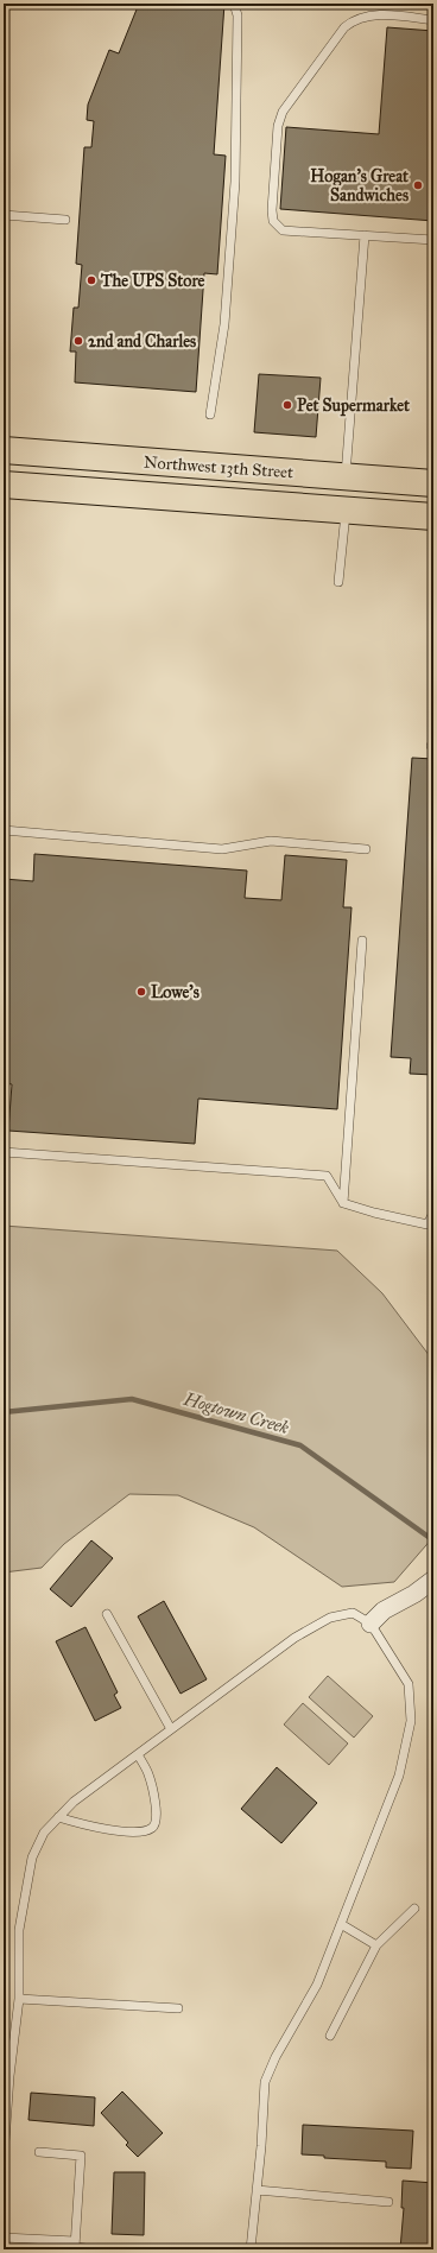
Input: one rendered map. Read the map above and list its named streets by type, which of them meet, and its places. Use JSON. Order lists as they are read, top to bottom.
{
  "streets": {
    "main road": ["Northwest 13th Street"]
  },
  "water": ["Hogtown Creek"],
  "places": [
    "Hogan's Great Sandwiches",
    "The UPS Store",
    "2nd and Charles",
    "Pet Supermarket",
    "Lowe's"
  ]
}
